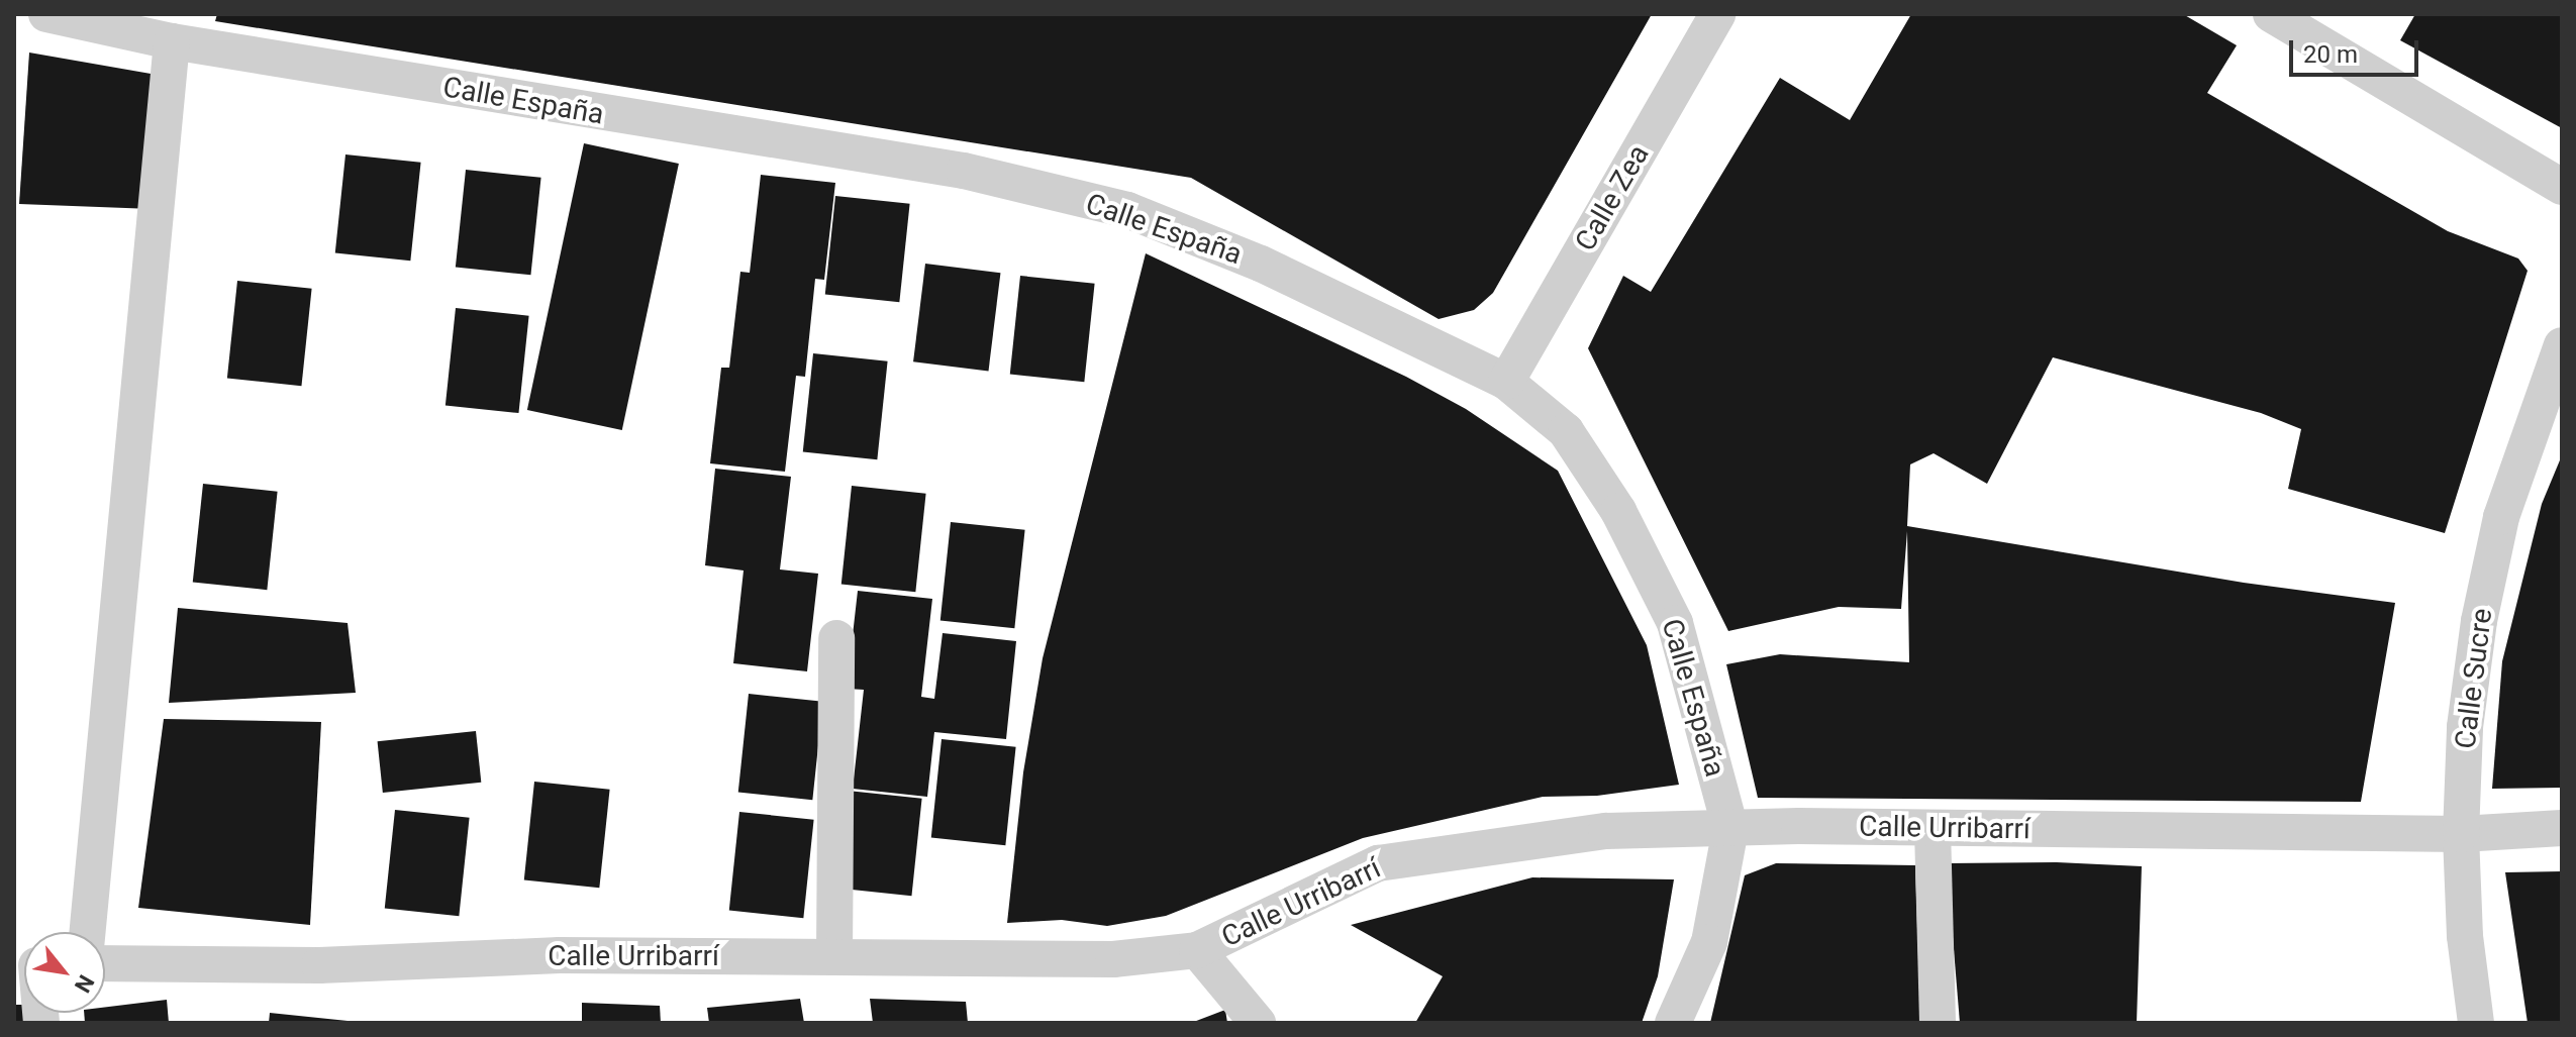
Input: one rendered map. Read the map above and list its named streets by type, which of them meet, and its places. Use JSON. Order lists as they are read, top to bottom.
{
  "streets": {
    "street": [
      "Calle España",
      "Calle Zea",
      "Calle Sucre",
      "Calle Urribarrí"
    ]
  },
  "crossings": [
    ["Calle España", "Calle Zea"],
    ["Calle España", "Calle Urribarrí"],
    ["Calle Sucre", "Calle Urribarrí"]
  ],
  "scale_bar": "20 m",
  "north": "bottom right"
}
